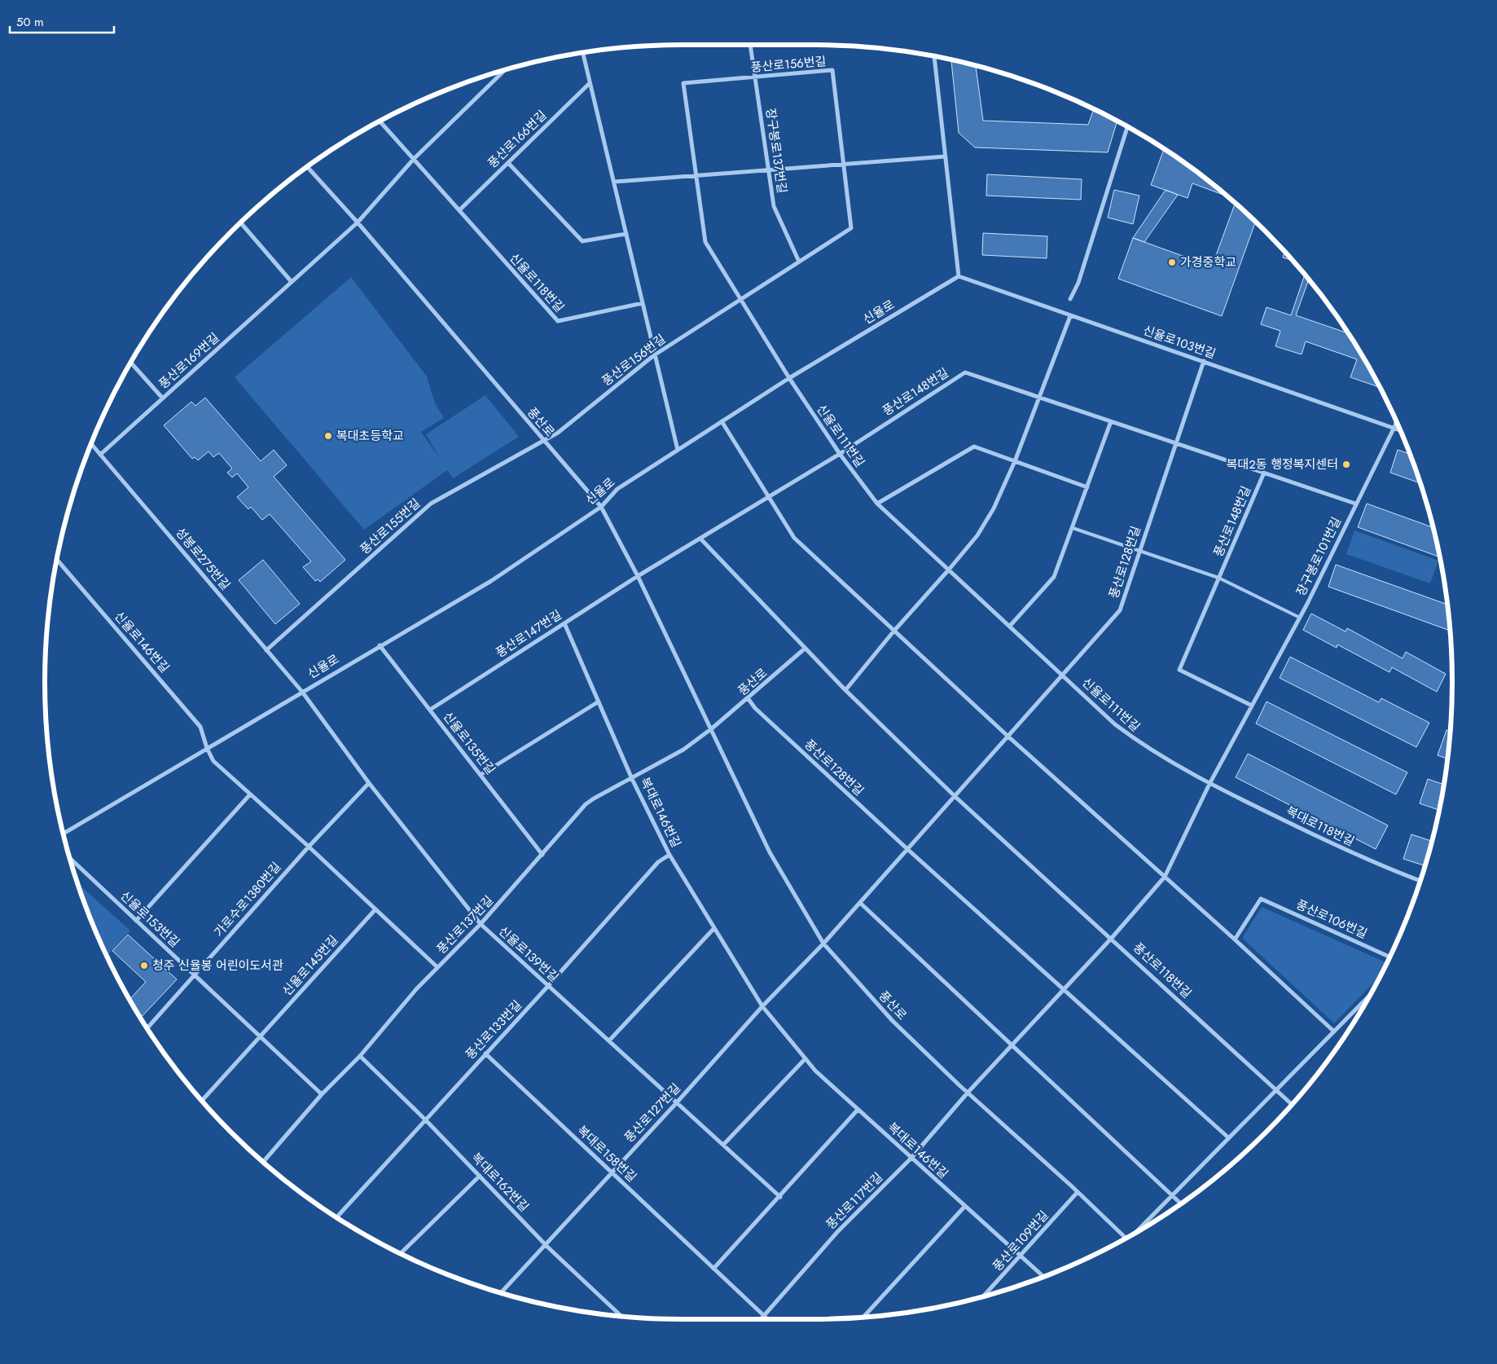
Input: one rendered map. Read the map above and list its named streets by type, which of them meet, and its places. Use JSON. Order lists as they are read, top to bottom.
{
  "streets": {
    "street": [
      "풍산로156번길",
      "풍산로166번길",
      "장구봉로137번길",
      "신율로118번길",
      "신율로",
      "신율로103번길",
      "풍산로169번길",
      "풍산로148번길",
      "풍산로",
      "신율로111번길",
      "풍산로155번길",
      "장구봉로101번길",
      "성봉로275번길",
      "풍산로128번길",
      "풍산로147번길",
      "신율로146번길",
      "신율로135번길",
      "복대로146번길",
      "복대로118번길",
      "가로수로1380번길",
      "신율로153번길",
      "풍산로106번길",
      "풍산로137번길",
      "신율로139번길",
      "신율로145번길",
      "풍산로118번길",
      "풍산로133번길",
      "풍산로127번길",
      "복대로158번길",
      "복대로162번길",
      "풍산로117번길",
      "풍산로109번길"
    ]
  },
  "crossings": [
    ["풍산로156번길", "장구봉로137번길"],
    ["풍산로156번길", "풍산로"],
    ["풍산로156번길", "신율로111번길"],
    ["풍산로156번길", "풍산로155번길"],
    ["풍산로166번길", "신율로118번길"],
    ["신율로", "신율로103번길"],
    ["신율로", "풍산로"],
    ["신율로", "신율로111번길"],
    ["신율로", "성봉로275번길"],
    ["신율로", "신율로146번길"],
    ["신율로", "신율로135번길"],
    ["신율로", "신율로139번길"],
    ["신율로103번길", "장구봉로101번길"],
    ["신율로103번길", "풍산로128번길"],
    ["풍산로169번길", "풍산로"],
    ["풍산로169번길", "성봉로275번길"],
    ["풍산로148번길", "풍산로"],
    ["풍산로148번길", "신율로111번길"],
    ["풍산로148번길", "장구봉로101번길"],
    ["풍산로148번길", "풍산로128번길"],
    ["풍산로148번길", "풍산로147번길"],
    ["풍산로", "풍산로155번길"],
    ["풍산로", "풍산로128번길"],
    ["풍산로", "풍산로147번길"],
    ["풍산로", "풍산로137번길"],
    ["풍산로", "풍산로127번길"],
    ["풍산로", "풍산로117번길"],
    ["풍산로", "풍산로109번길"],
    ["신율로111번길", "장구봉로101번길"],
    ["신율로111번길", "풍산로128번길"],
    ["신율로111번길", "복대로118번길"],
    ["풍산로155번길", "성봉로275번길"],
    ["장구봉로101번길", "복대로118번길"],
    ["성봉로275번길", "신율로139번길"],
    ["풍산로128번길", "풍산로118번길"],
    ["풍산로128번길", "풍산로127번길"],
    ["풍산로147번길", "신율로135번길"],
    ["풍산로147번길", "복대로146번길"],
    ["신율로135번길", "풍산로137번길"],
    ["복대로146번길", "풍산로137번길"],
    ["복대로146번길", "풍산로133번길"],
    ["복대로146번길", "풍산로127번길"],
    ["복대로146번길", "풍산로117번길"],
    ["복대로146번길", "풍산로109번길"],
    ["가로수로1380번길", "신율로153번길"],
    ["가로수로1380번길", "신율로139번길"],
    ["신율로153번길", "풍산로137번길"],
    ["신율로153번길", "신율로145번길"],
    ["풍산로137번길", "신율로139번길"],
    ["풍산로137번길", "복대로162번길"],
    ["신율로139번길", "풍산로133번길"],
    ["신율로139번길", "풍산로127번길"],
    ["풍산로133번길", "복대로158번길"],
    ["풍산로133번길", "복대로162번길"],
    ["풍산로127번길", "복대로158번길"],
    ["풍산로127번길", "복대로162번길"],
    ["복대로158번길", "풍산로117번길"]
  ],
  "places": [
    "가경중학교",
    "복대초등학교",
    "복대2동 행정복지센터",
    "청주 신율봉 어린이도서관"
  ],
  "scale_bar": "50 m"
}
